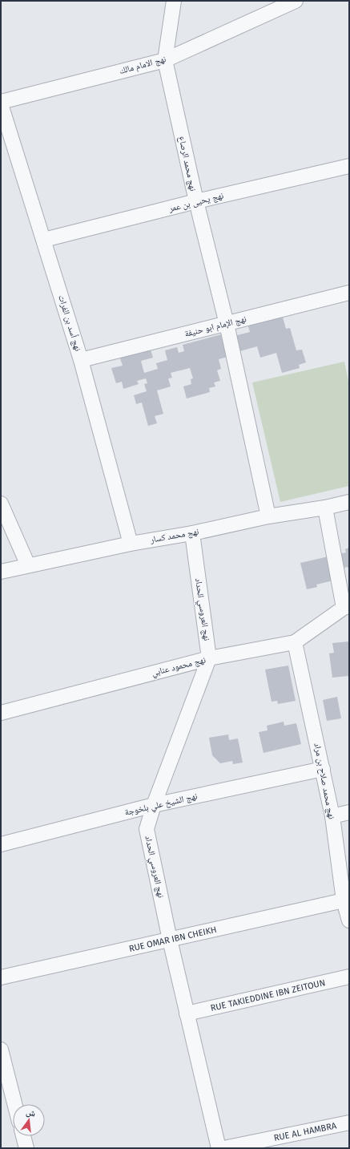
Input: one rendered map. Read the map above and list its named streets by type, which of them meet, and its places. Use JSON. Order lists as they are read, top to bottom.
{
  "streets": {
    "street": [
      "نهج الامام مالك",
      "نهج محمد الرصاع",
      "نهج يحيى بن عمر",
      "نهج أسد بن الفرات",
      "نهج الإمام ابو حنيفة",
      "نهج محمد كسار",
      "نهج العروسي الحداد",
      "نهج محمود عنابي",
      "نهج محمد صلاح بن مراد",
      "نهج الشيخ علي بلخوجة",
      "RUE OMAR IBN CHEIKH",
      "RUE TAKIEDDINE IBN ZEITOUN",
      "RUE AL HAMBRA"
    ]
  },
  "crossings": [
    ["نهج الامام مالك", "نهج محمد الرصاع"],
    ["نهج الامام مالك", "نهج أسد بن الفرات"],
    ["نهج محمد الرصاع", "نهج يحيى بن عمر"],
    ["نهج محمد الرصاع", "نهج الإمام ابو حنيفة"],
    ["نهج محمد الرصاع", "نهج محمد كسار"],
    ["نهج يحيى بن عمر", "نهج أسد بن الفرات"],
    ["نهج أسد بن الفرات", "نهج الإمام ابو حنيفة"],
    ["نهج أسد بن الفرات", "نهج محمد كسار"],
    ["نهج محمد كسار", "نهج العروسي الحداد"],
    ["نهج العروسي الحداد", "نهج محمود عنابي"],
    ["نهج العروسي الحداد", "نهج الشيخ علي بلخوجة"],
    ["نهج العروسي الحداد", "RUE OMAR IBN CHEIKH"],
    ["نهج العروسي الحداد", "RUE TAKIEDDINE IBN ZEITOUN"],
    ["نهج محمود عنابي", "نهج محمد صلاح بن مراد"],
    ["نهج محمد صلاح بن مراد", "نهج الشيخ علي بلخوجة"],
    ["نهج محمد صلاح بن مراد", "RUE OMAR IBN CHEIKH"]
  ],
  "north": "top"
}
